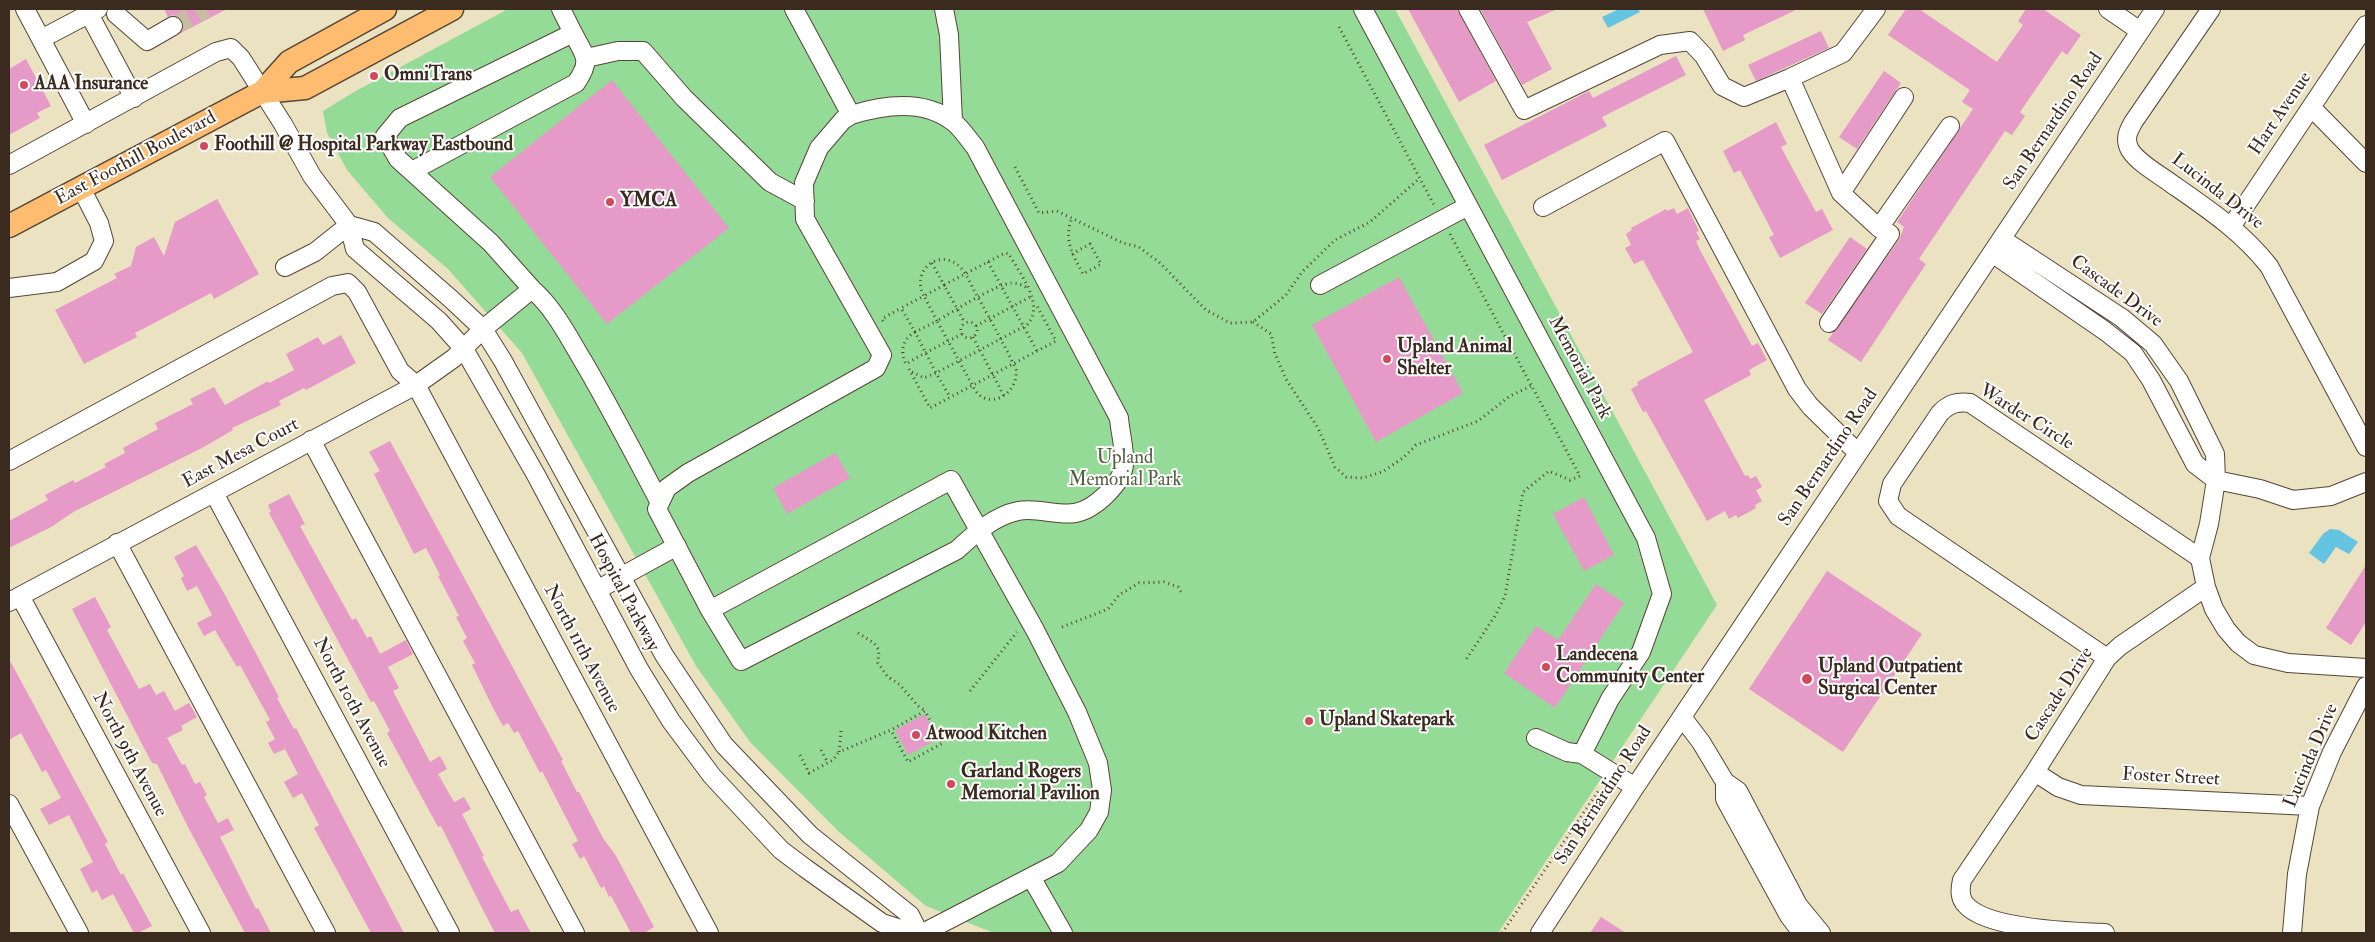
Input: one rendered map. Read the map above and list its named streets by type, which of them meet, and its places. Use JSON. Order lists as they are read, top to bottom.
{
  "streets": {
    "main road": ["East Foothill Boulevard"],
    "street": [
      "Hart Avenue",
      "San Bernardino Road",
      "Lucinda Drive",
      "Cascade Drive",
      "Memorial Park",
      "Warder Circle",
      "East Mesa Court",
      "Hospital Parkway",
      "North 11th Avenue",
      "North 10th Avenue",
      "North 9th Avenue",
      "Foster Street"
    ]
  },
  "crossings": [
    ["Hart Avenue", "Lucinda Drive"],
    ["San Bernardino Road", "Cascade Drive"],
    ["East Foothill Boulevard", "Hospital Parkway"],
    ["Lucinda Drive", "Foster Street"],
    ["Cascade Drive", "Warder Circle"],
    ["Cascade Drive", "Foster Street"],
    ["East Mesa Court", "Hospital Parkway"],
    ["East Mesa Court", "North 11th Avenue"],
    ["East Mesa Court", "North 10th Avenue"],
    ["East Mesa Court", "North 9th Avenue"]
  ],
  "parks": ["Upland Memorial Park"],
  "places": [
    "OmniTrans",
    "AAA Insurance",
    "Foothill @ Hospital Parkway Eastbound",
    "YMCA",
    "Upland Animal Shelter",
    "Landecena Community Center",
    "Upland Outpatient Surgical Center",
    "Upland Skatepark",
    "Atwood Kitchen",
    "Garland Rogers Memorial Pavilion"
  ]
}
